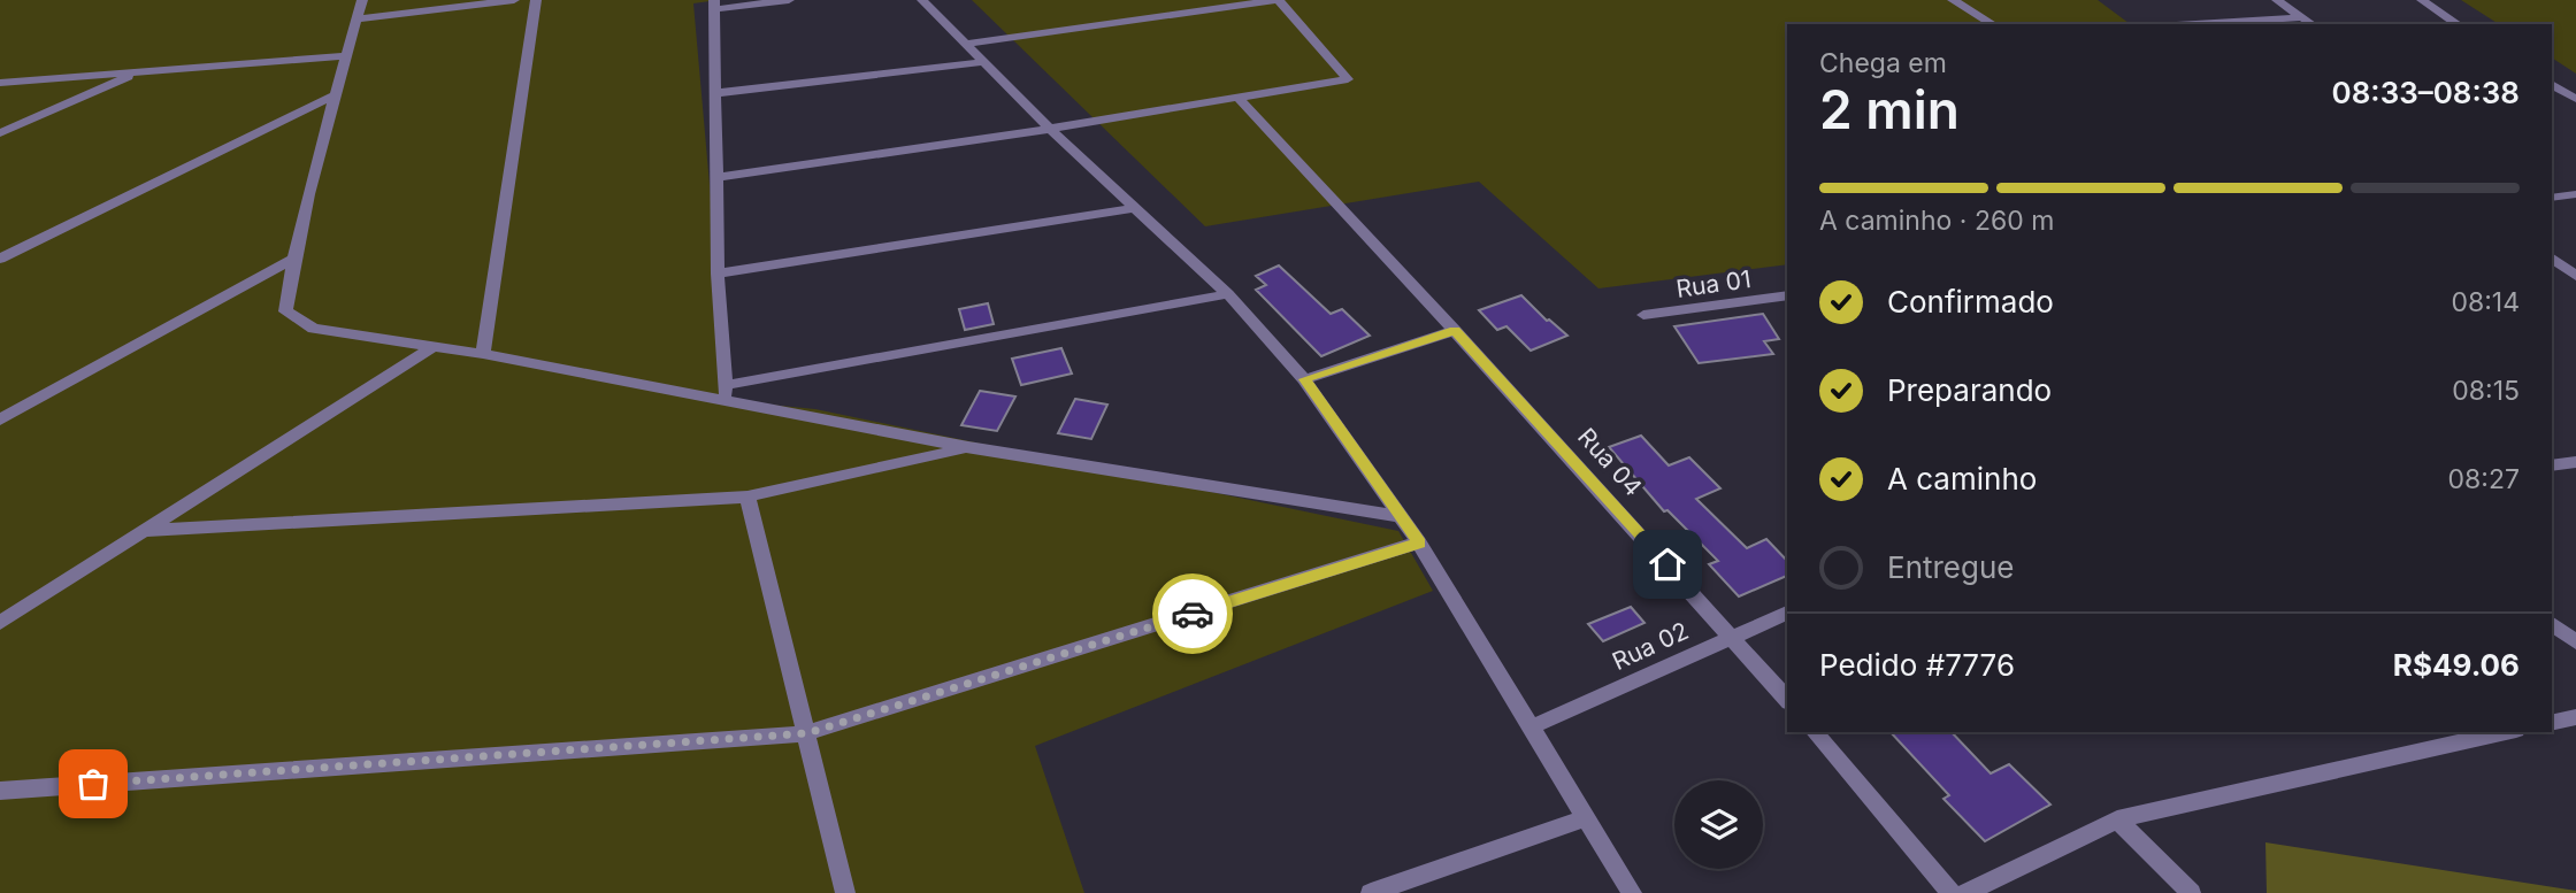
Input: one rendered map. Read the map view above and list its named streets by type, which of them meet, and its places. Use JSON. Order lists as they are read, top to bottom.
{
  "streets": {
    "street": ["Rua 01", "Rua 04", "Rua 02"]
  },
  "crossings": [
    ["Rua 04", "Rua 02"]
  ],
  "page": {
    "heading": ["2 min", "Chega em", "08:33–08:38"],
    "panel": ["Pedido #7776", "R$49.06"],
    "bar": "A caminho · 260 m",
    "list": [
      ["Confirmado", "08:14"],
      ["Preparando", "08:15"],
      ["A caminho", "08:27"],
      "Entregue"
    ]
  }
}
